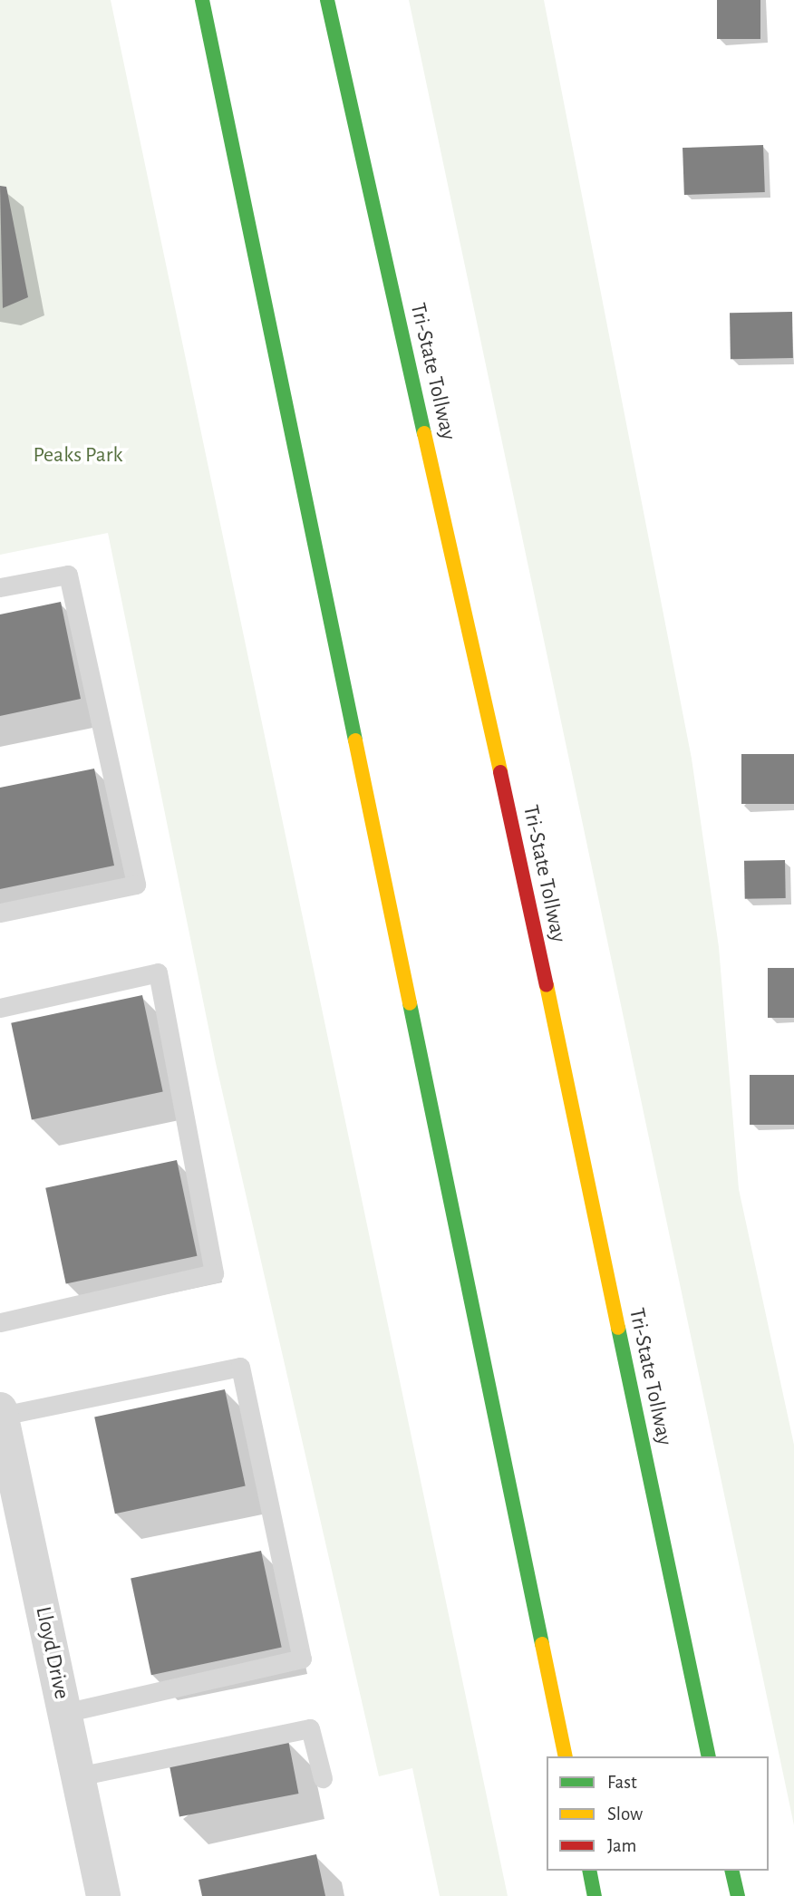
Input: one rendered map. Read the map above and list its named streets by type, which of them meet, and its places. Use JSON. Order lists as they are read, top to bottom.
{
  "streets": {
    "highway": ["Tri-State Tollway"],
    "street": ["Lloyd Drive"]
  },
  "parks": ["Peaks Park"],
  "legend": ["Fast", "Slow", "Jam"]
}
